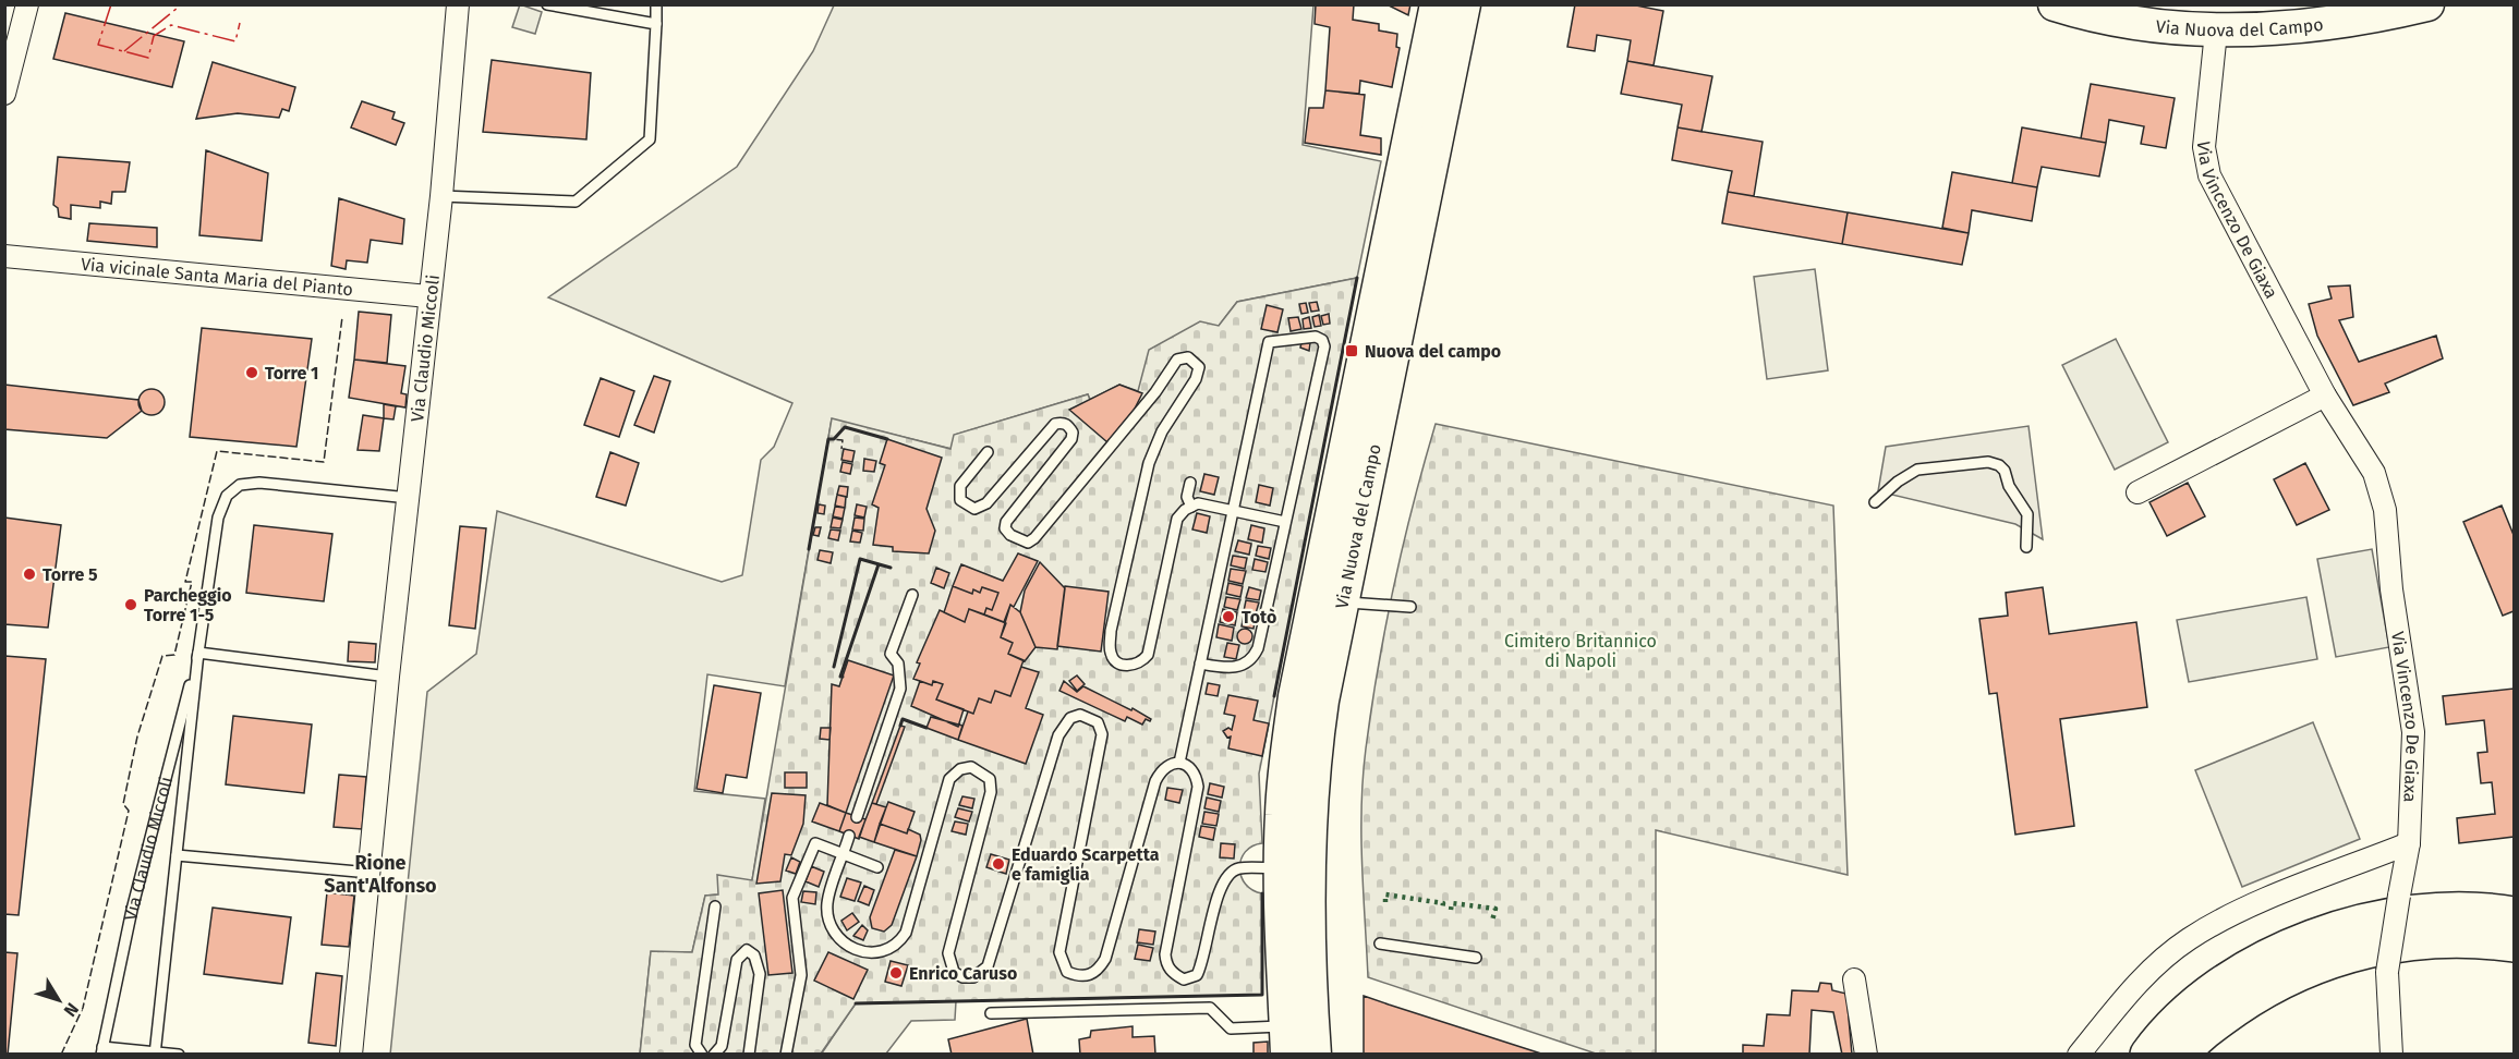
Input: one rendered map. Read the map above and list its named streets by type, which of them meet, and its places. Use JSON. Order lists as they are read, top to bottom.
{
  "streets": {
    "main road": ["Via Nuova del Campo"],
    "street": ["Via Vincenzo De Giaxa", "Via vicinale Santa Maria del Pianto", "Via Claudio Miccoli"]
  },
  "crossings": [
    ["Via Nuova del Campo", "Via Vincenzo De Giaxa"],
    ["Via vicinale Santa Maria del Pianto", "Via Claudio Miccoli"]
  ],
  "districts": ["Rione Sant'Alfonso"],
  "parks": ["Cimitero Britannico di Napoli"],
  "places": {
    "transit": ["Nuova del campo"],
    "other": [
      "Torre 1",
      "Torre 5",
      "Parcheggio Torre 1-5",
      "Totò",
      "Eduardo Scarpetta e famiglia",
      "Enrico Caruso"
    ]
  },
  "north": "bottom right"
}
